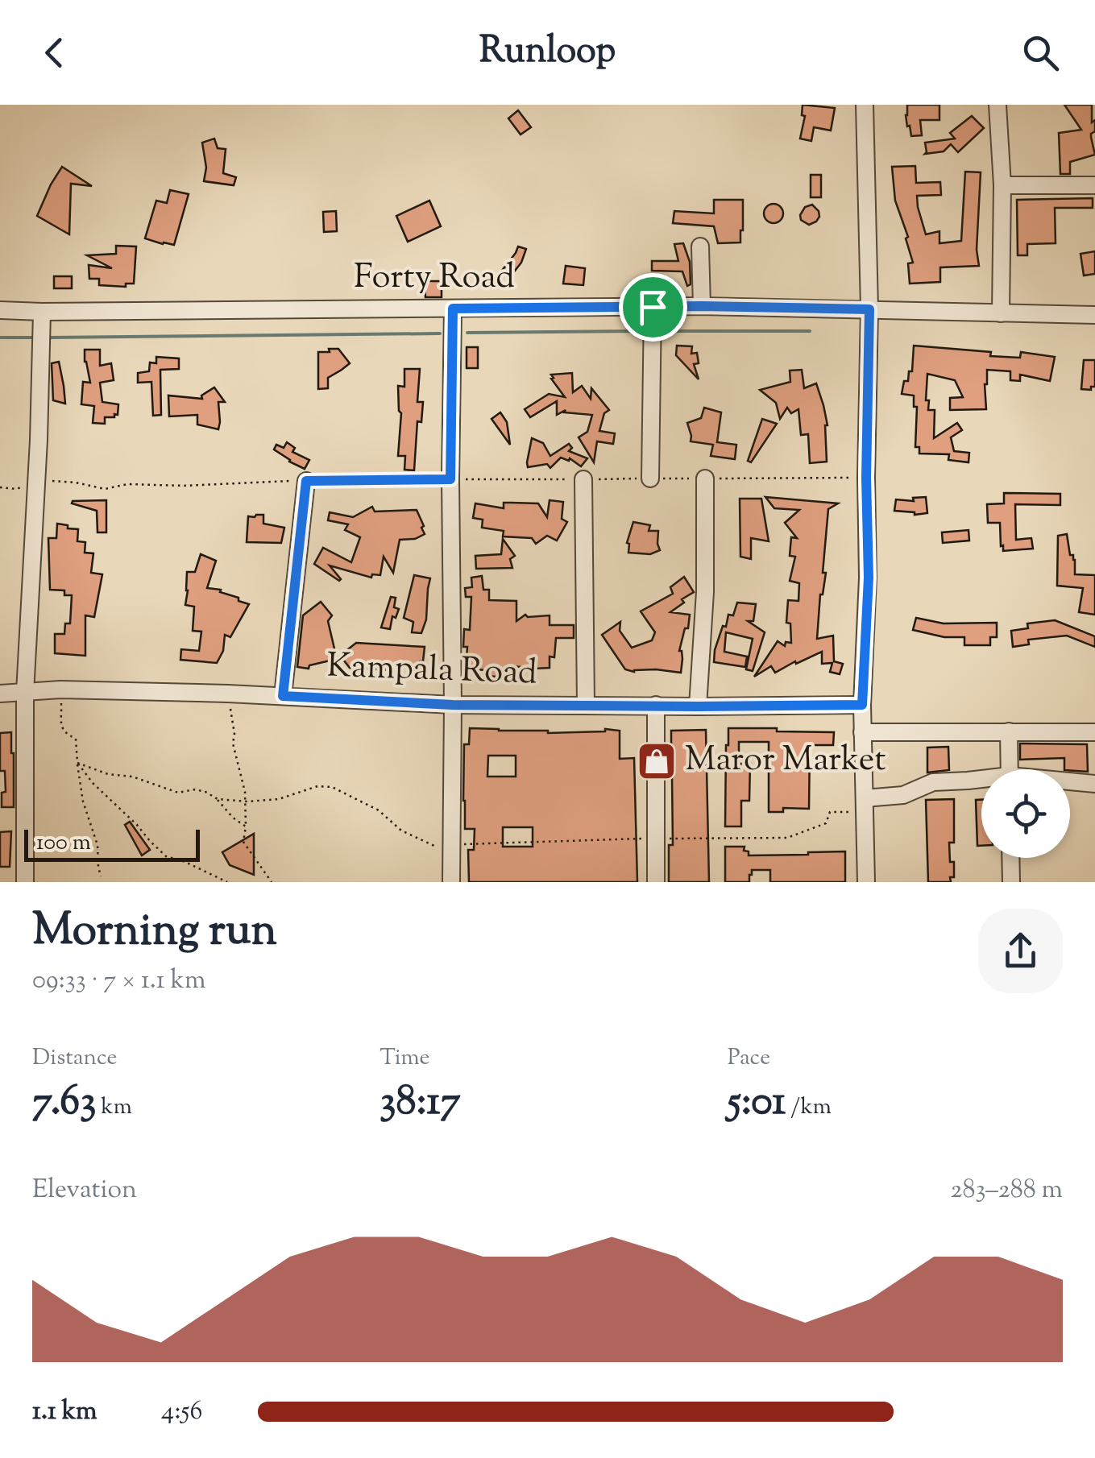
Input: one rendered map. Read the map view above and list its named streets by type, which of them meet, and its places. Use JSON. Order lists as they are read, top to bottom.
{
  "streets": {
    "street": ["Forty Road", "Kampala Road"]
  },
  "places": {
    "shop": ["Maror Market"]
  },
  "scale_bar": "100 m",
  "page": {
    "header": "Runloop",
    "scale": "100 m",
    "heading": ["Morning run", "09:33 · 7 × 1.1 km"],
    "stats": [
      ["Distance", "7.63 km"],
      ["Time", "38:17"],
      ["Pace", "5:01 /km"]
    ],
    "chart": ["Elevation", "283–288 m"],
    "list": [
      {
        "name": "1.1 km",
        "note": "4:56"
      }
    ]
  }
}
